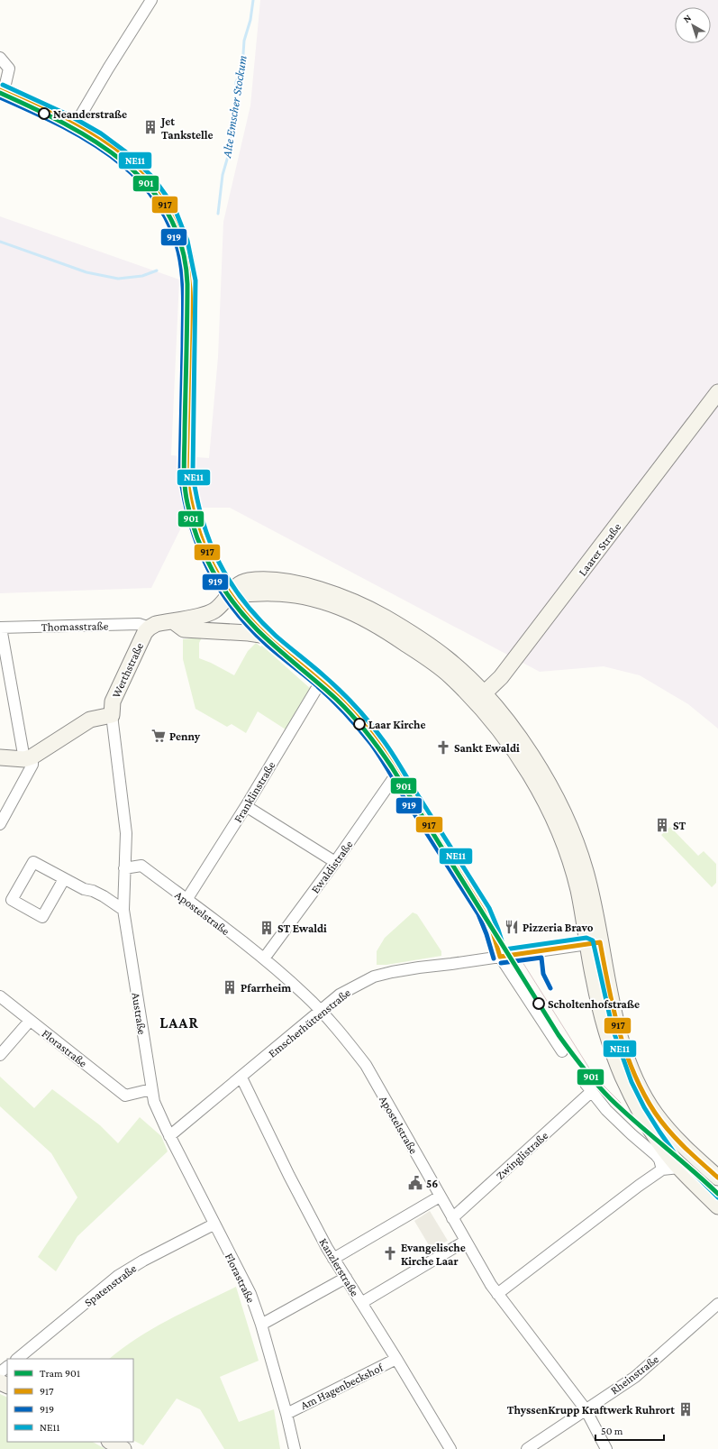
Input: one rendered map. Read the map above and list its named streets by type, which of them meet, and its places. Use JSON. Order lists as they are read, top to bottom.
{
  "streets": {
    "main road": ["Laarer Straße", "Werthstraße"],
    "street": [
      "Thomasstraße",
      "Franklinstraße",
      "Ewaldistraße",
      "Apostelstraße",
      "Austraße",
      "Emscherhüttenstraße",
      "Florastraße",
      "Zwinglistraße",
      "Kanzlerstraße",
      "Spatenstraße",
      "Rheinstraße",
      "Am Hagenbeckshof"
    ]
  },
  "crossings": [
    ["Thomasstraße", "Werthstraße"],
    ["Werthstraße", "Austraße"],
    ["Franklinstraße", "Apostelstraße"],
    ["Ewaldistraße", "Apostelstraße"],
    ["Apostelstraße", "Austraße"],
    ["Apostelstraße", "Emscherhüttenstraße"],
    ["Apostelstraße", "Zwinglistraße"],
    ["Apostelstraße", "Rheinstraße"],
    ["Austraße", "Florastraße"],
    ["Emscherhüttenstraße", "Florastraße"],
    ["Emscherhüttenstraße", "Kanzlerstraße"],
    ["Florastraße", "Spatenstraße"],
    ["Florastraße", "Am Hagenbeckshof"],
    ["Kanzlerstraße", "Am Hagenbeckshof"]
  ],
  "districts": ["LAAR"],
  "water": ["Alte Emscher Stockum"],
  "places": {
    "other": ["Neanderstraße", "Laar Kirche", "Scholtenhofstraße"],
    "building": [
      "Jet Tankstelle",
      "ST",
      "ST Ewaldi",
      "Pfarrheim",
      "ThyssenKrupp Kraftwerk Ruhrort"
    ],
    "supermarket": ["Penny"],
    "church": ["Sankt Ewaldi", "Evangelische Kirche Laar"],
    "restaurant": ["Pizzeria Bravo"],
    "public building": ["56"]
  },
  "lines": [
    "transit line NE11",
    "transit line 917",
    "tram line 901",
    "transit line 919"
  ],
  "legend": [
    "Tram 901",
    "917",
    "919",
    "NE11"
  ],
  "scale_bar": "50 m",
  "north": "top left"
}
